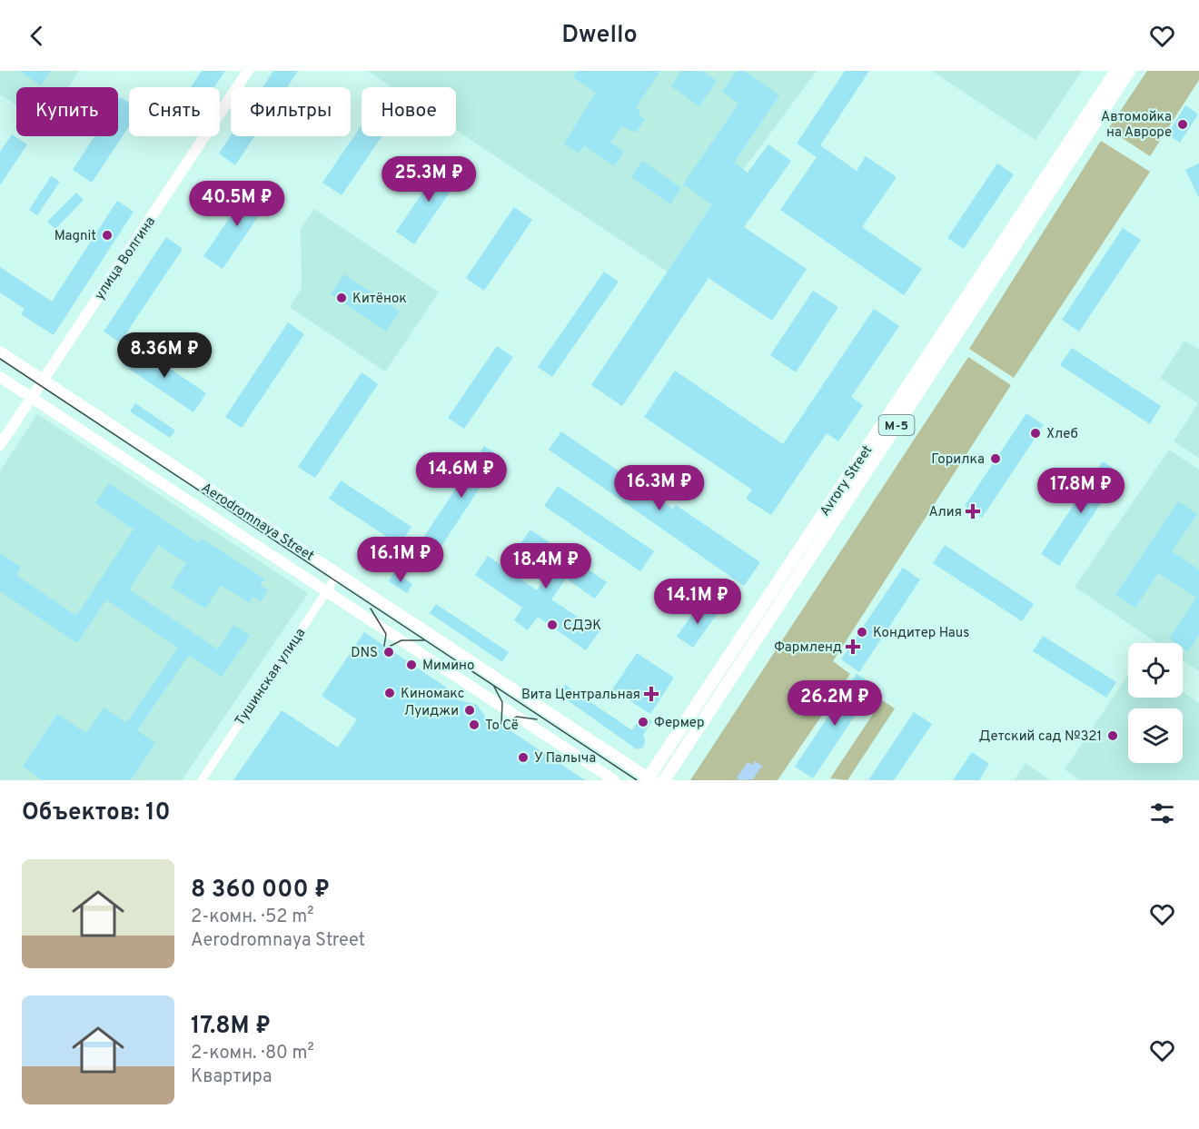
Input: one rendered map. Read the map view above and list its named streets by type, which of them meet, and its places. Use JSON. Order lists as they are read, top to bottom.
{
  "streets": {
    "main road": [
      "улица Волгина",
      "М-5",
      "Avrory Street",
      "Aerodromnaya Street"
    ],
    "street": ["Тушинская улица"]
  },
  "crossings": [
    ["улица Волгина", "Aerodromnaya Street"],
    ["Avrory Street", "Aerodromnaya Street"],
    ["Aerodromnaya Street", "Тушинская улица"]
  ],
  "places": {
    "other": [
      "Автомойка на Авроре",
      "Magnit",
      "Китёнок",
      "Хлеб",
      "Горилка",
      "СДЭК",
      "Кондитер Haus",
      "DNS",
      "Мимино",
      "Киномакс",
      "Луиджи",
      "Фермер",
      "То Сё",
      "Детский сад №321",
      "У Палыча"
    ],
    "health": ["Алия", "Фармленд", "Вита Центральная"]
  },
  "page": {
    "header": "Dwello",
    "chip": [
      "Купить",
      "Снять",
      "Фильтры",
      "Новое"
    ],
    "price": [
      "25.3M ₽",
      "40.5M ₽",
      "8.36M ₽",
      "14.6M ₽",
      "16.3M ₽",
      "17.8M ₽",
      "16.1M ₽",
      "18.4M ₽",
      "14.1M ₽",
      "26.2M ₽"
    ],
    "heading": "Объектов: 10",
    "list": [
      {
        "name": "8 360 000 ₽",
        "note": "2-комн. · 52 m² · Aerodromnaya Street"
      },
      {
        "name": "17.8M ₽",
        "note": "2-комн. · 80 m² · Квартира"
      }
    ]
  }
}
